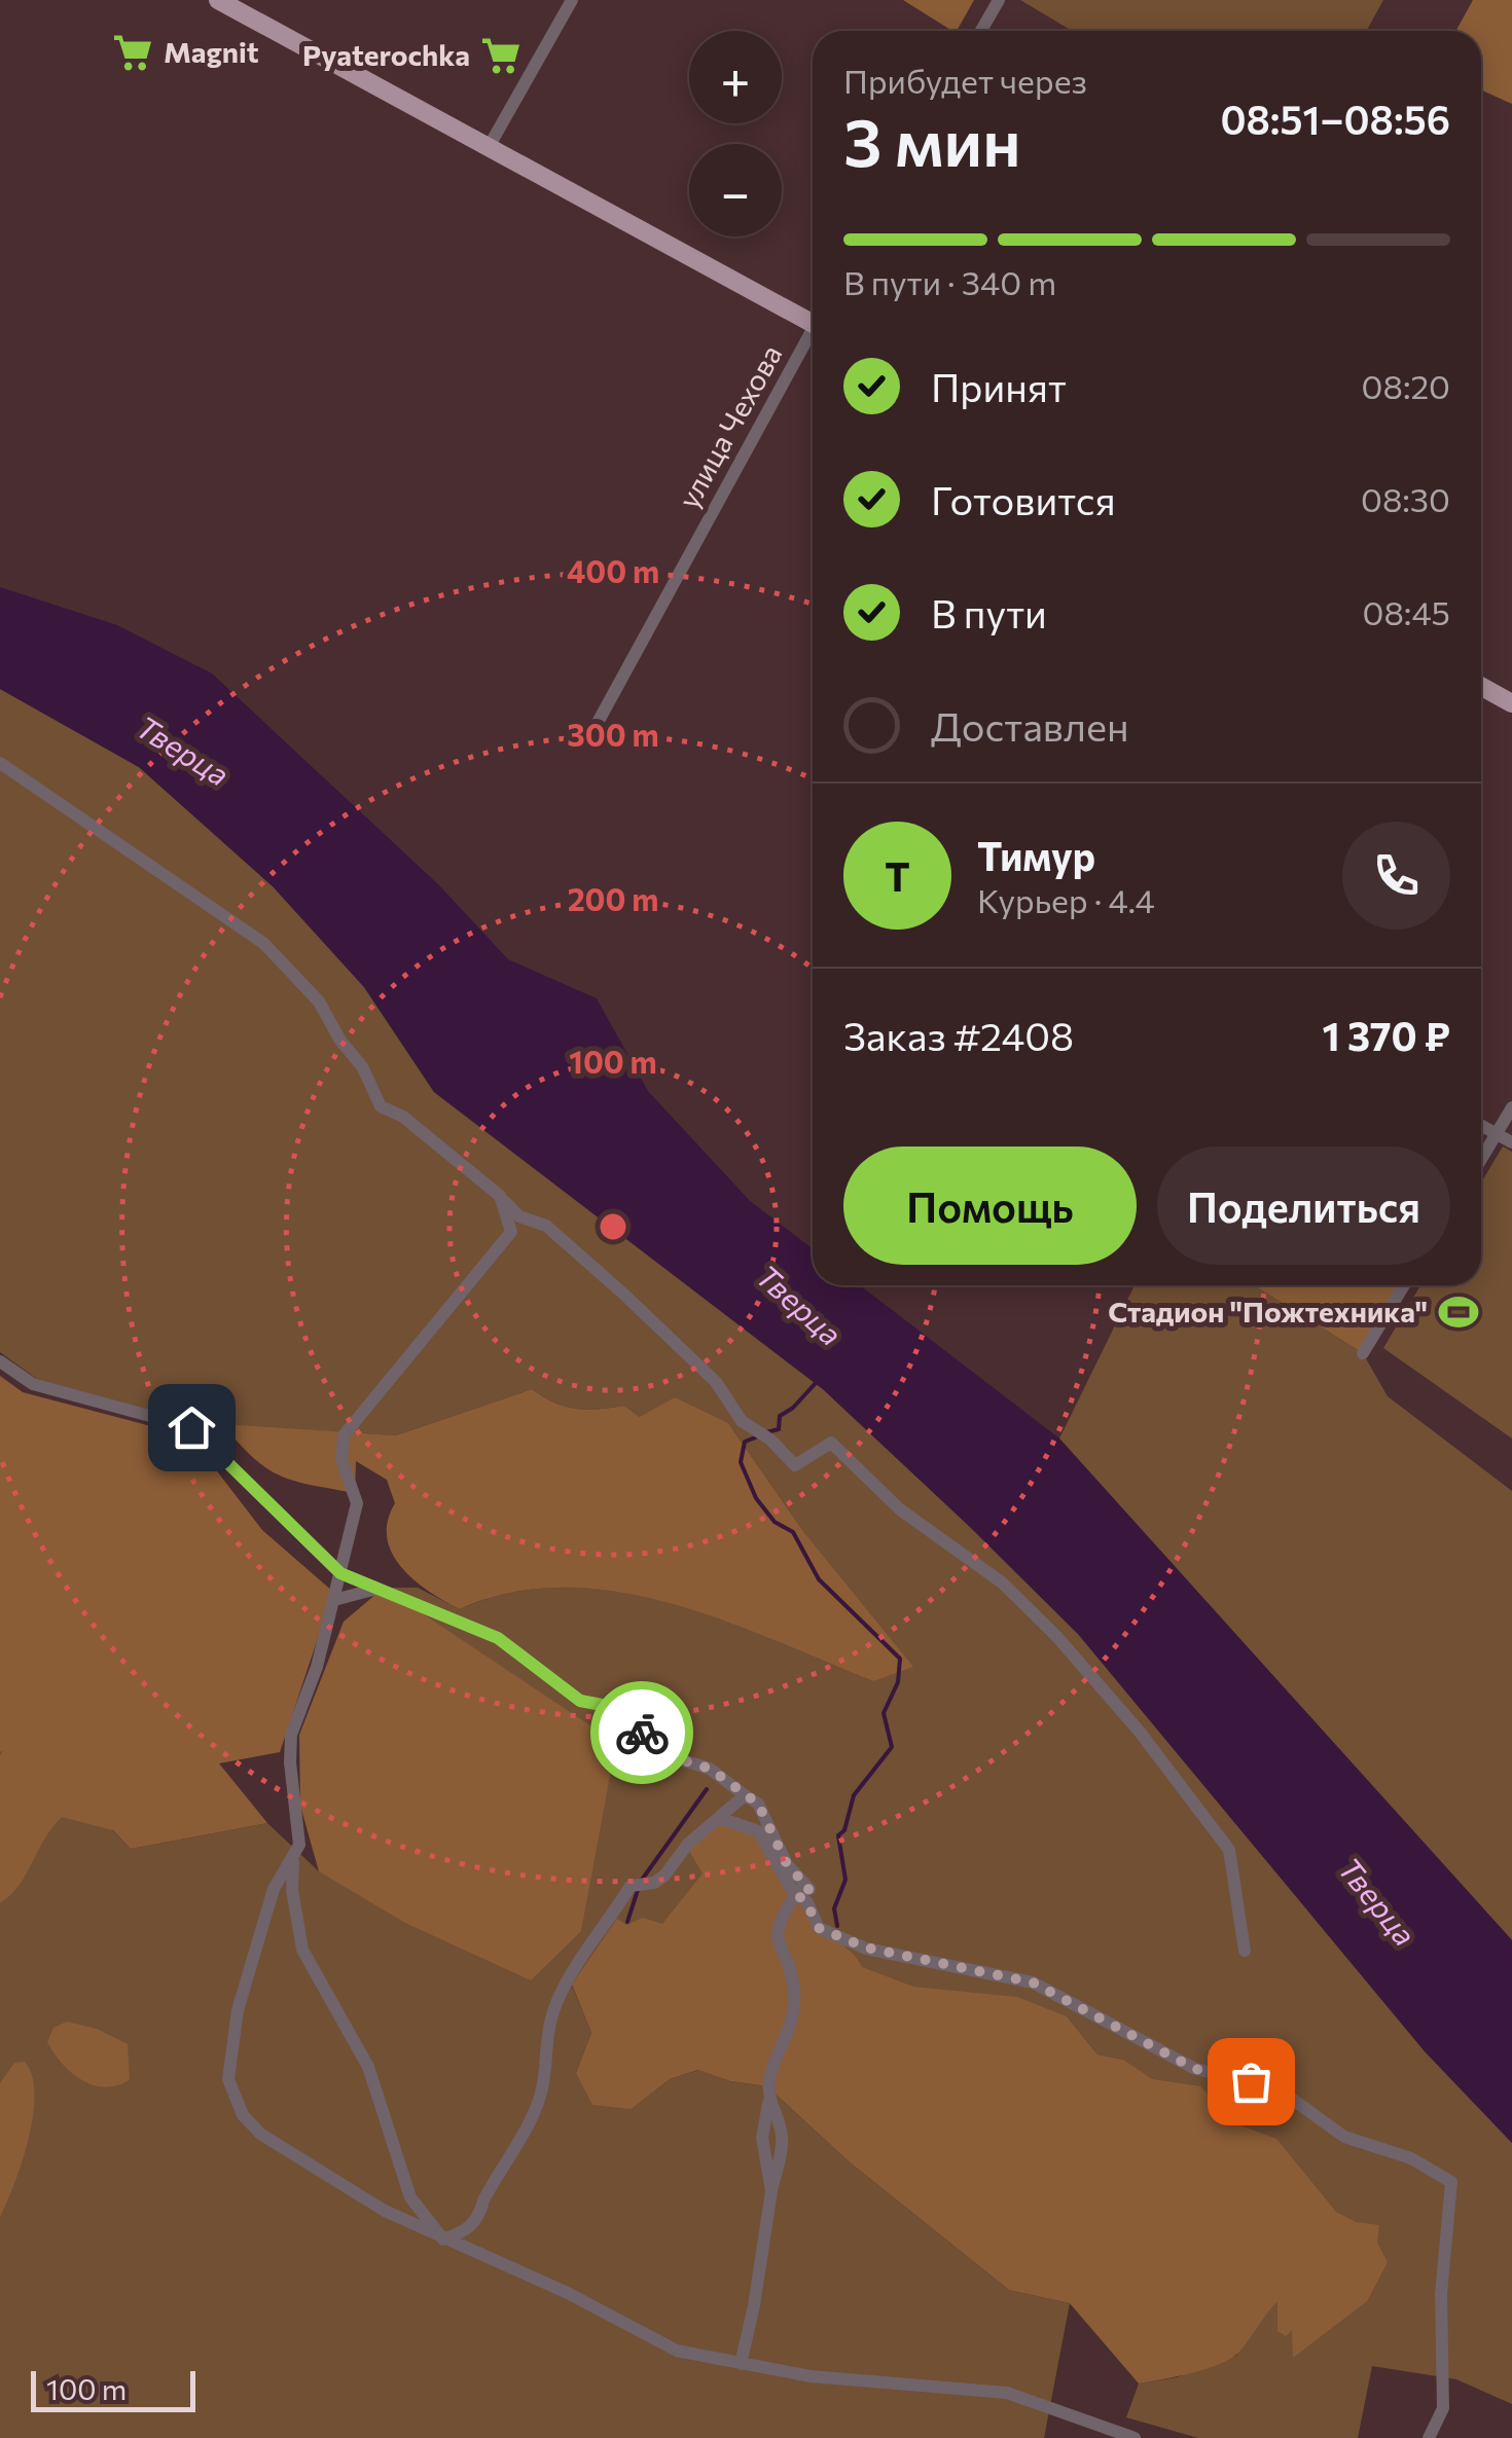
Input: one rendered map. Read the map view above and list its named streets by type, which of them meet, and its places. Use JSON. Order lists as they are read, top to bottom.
{
  "streets": {
    "street": ["улица Чехова"]
  },
  "water": ["Тверца"],
  "places": {
    "supermarket": ["Magnit", "Pyaterochka"],
    "sports": ["Стадион \"Пожтехника\""]
  },
  "scale_bar": "100 m",
  "page": {
    "map_buttons": ["+", "−"],
    "heading": ["3 мин", "Прибудет через", "08:51–08:56"],
    "panel": [
      "Тимур",
      "Курьер · 4.4",
      "Заказ #2408",
      "1 370 ₽"
    ],
    "bar": "В пути · 340 m",
    "list": [
      ["Принят", "08:20"],
      ["Готовится", "08:30"],
      ["В пути", "08:45"],
      "Доставлен"
    ],
    "round": "Т",
    "buttons": ["Помощь", "Поделиться"],
    "scale": "100 m"
  },
  "rings": [
    "400 m",
    "300 m",
    "200 m",
    "100 m"
  ]
}
